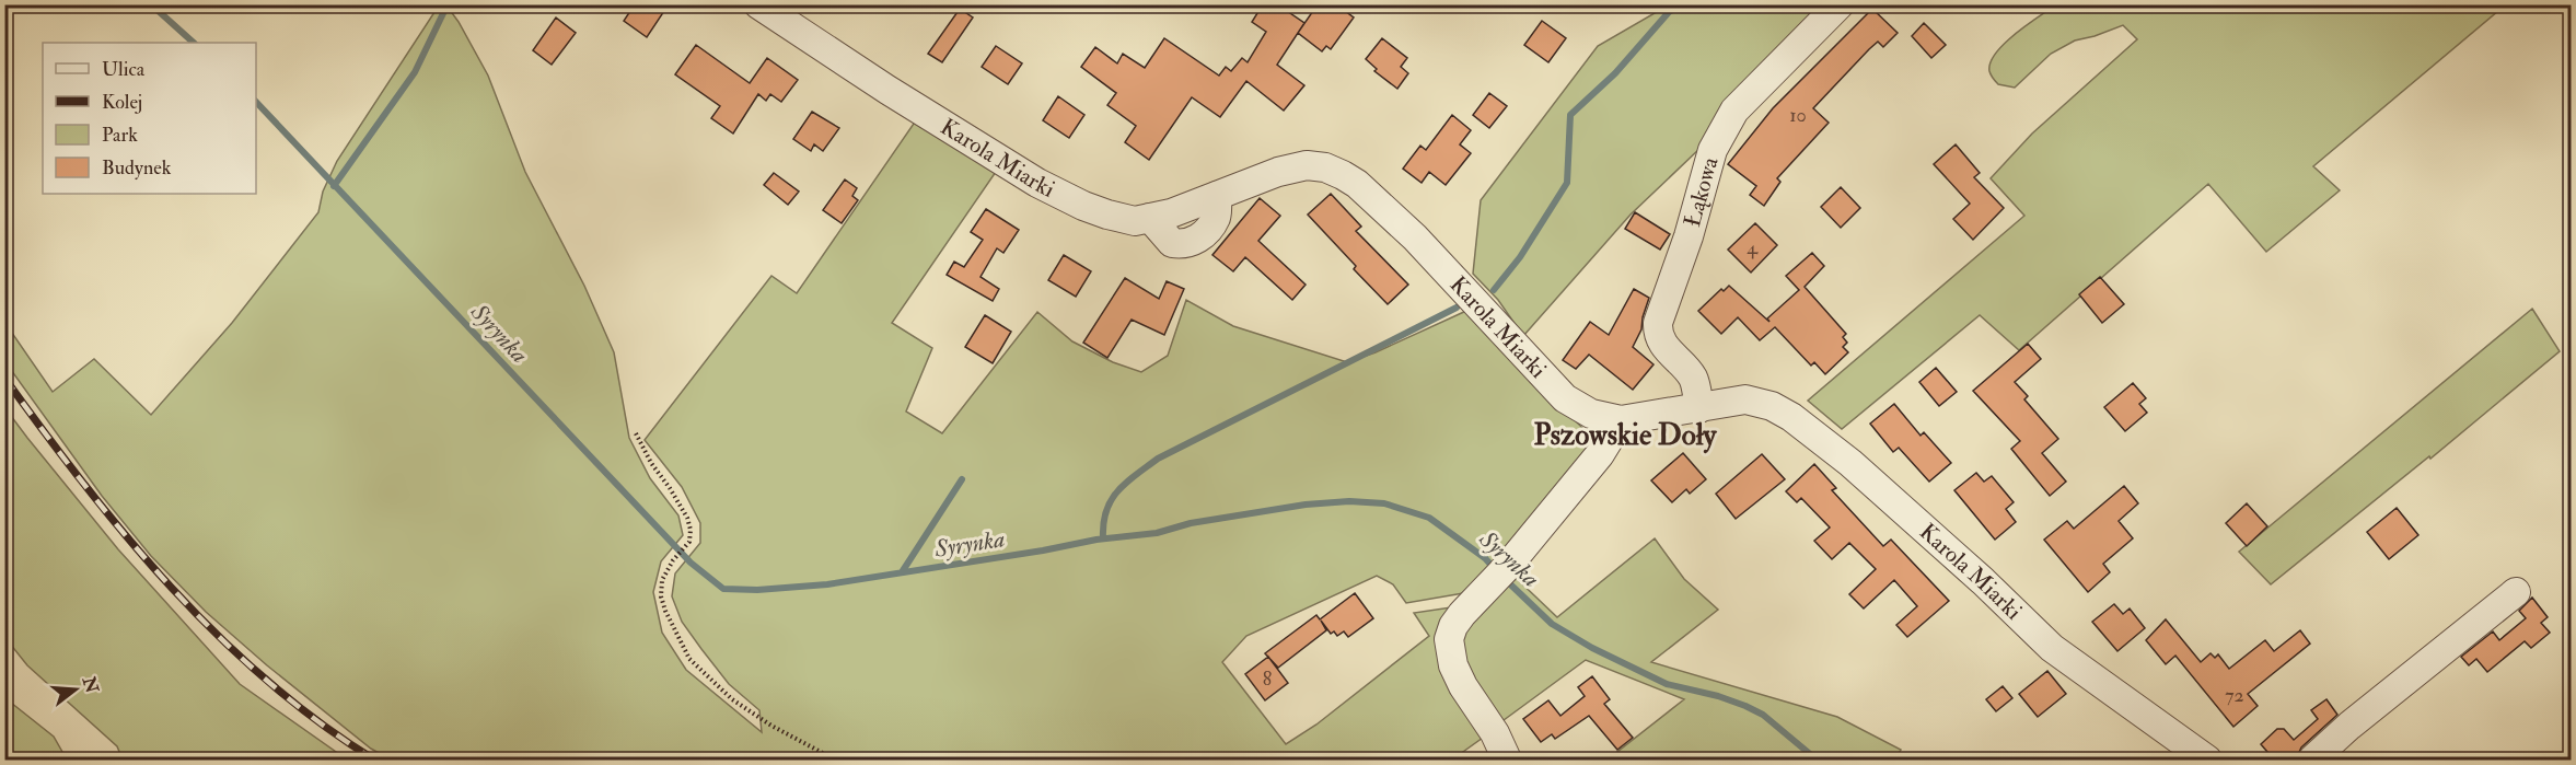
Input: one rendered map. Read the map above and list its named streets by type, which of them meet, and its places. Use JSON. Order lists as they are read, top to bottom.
{
  "streets": {
    "street": ["Karola Miarki", "Łąkowa"]
  },
  "crossings": [
    ["Karola Miarki", "Łąkowa"]
  ],
  "districts": ["Pszowskie Doły"],
  "water": ["Syrynka"],
  "house_numbers": [
    "10",
    "4",
    "8",
    "72"
  ],
  "legend": [
    "Ulica",
    "Kolej",
    "Park",
    "Budynek"
  ],
  "north": "right"
}
